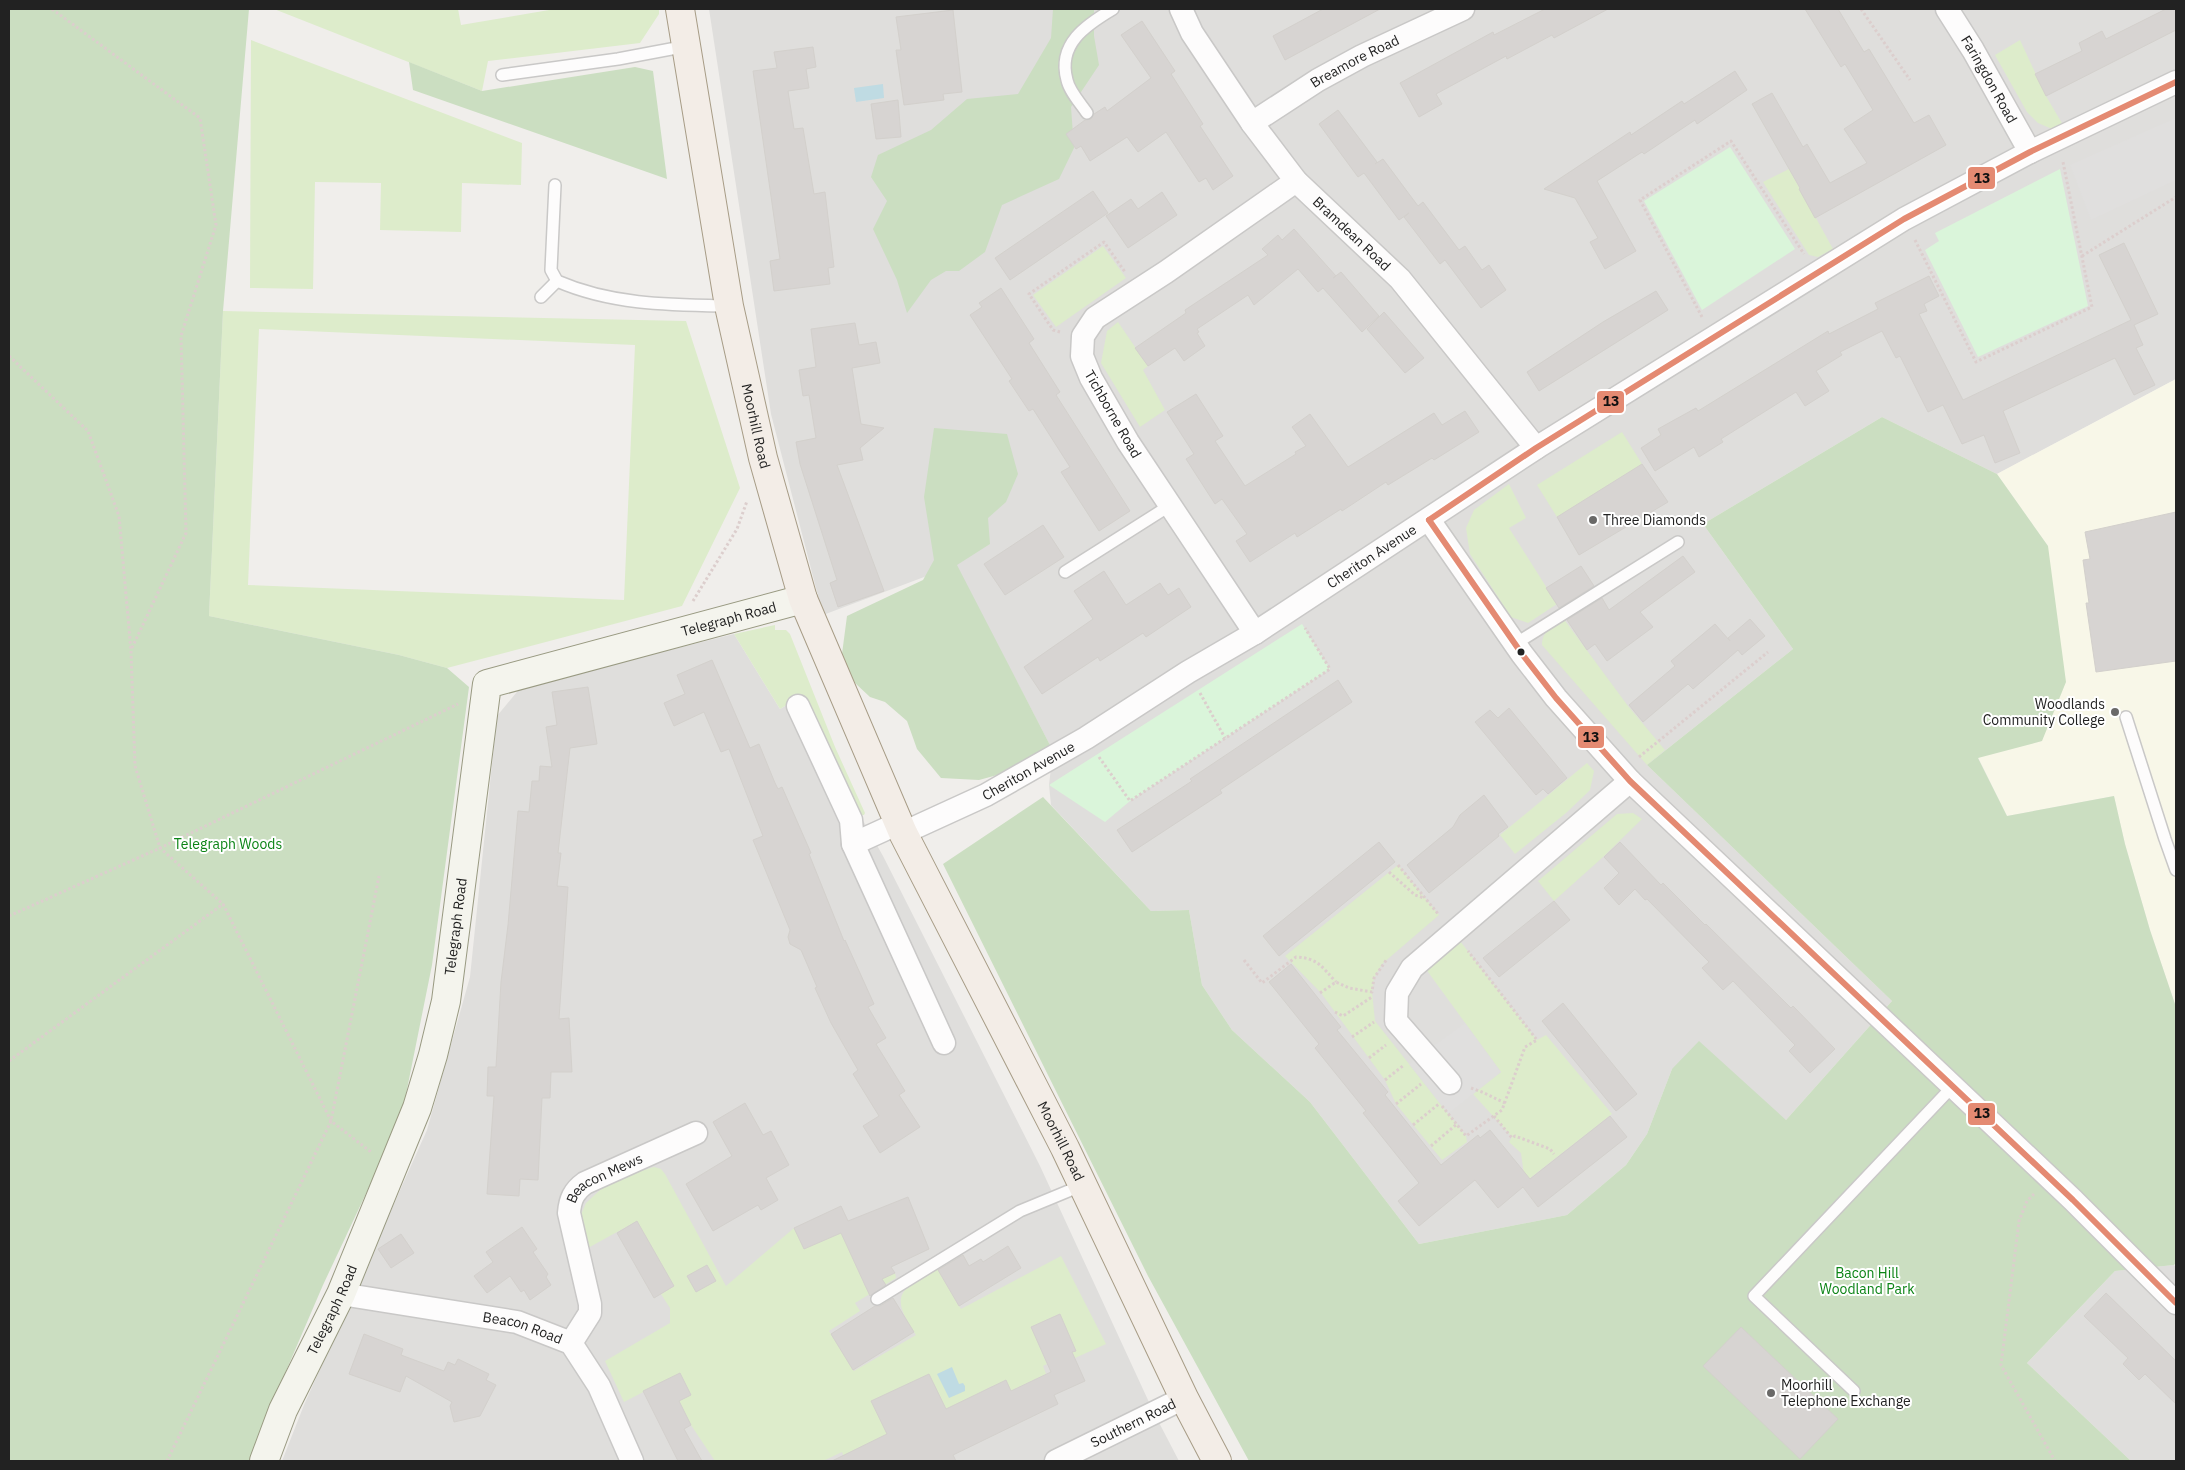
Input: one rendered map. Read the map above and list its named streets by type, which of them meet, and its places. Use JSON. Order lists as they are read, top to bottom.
{
  "streets": {
    "main road": ["Moorhill Road"],
    "street": [
      "Breamore Road",
      "Faringdon Road",
      "Bramdean Road",
      "Tichborne Road",
      "Cheriton Avenue",
      "Telegraph Road",
      "Beacon Mews",
      "Beacon Road",
      "Southern Road"
    ]
  },
  "crossings": [
    ["Breamore Road", "Bramdean Road"],
    ["Faringdon Road", "Cheriton Avenue"],
    ["Bramdean Road", "Cheriton Avenue"],
    ["Tichborne Road", "Cheriton Avenue"],
    ["Moorhill Road", "Cheriton Avenue"],
    ["Moorhill Road", "Telegraph Road"],
    ["Moorhill Road", "Southern Road"],
    ["Telegraph Road", "Beacon Road"],
    ["Beacon Mews", "Beacon Road"]
  ],
  "parks": ["Telegraph Woods", "Bacon Hill Woodland Park"],
  "places": ["Three Diamonds", "Woodlands Community College", "Moorhill Telephone Exchange"],
  "lines": ["transit line 13"]
}
